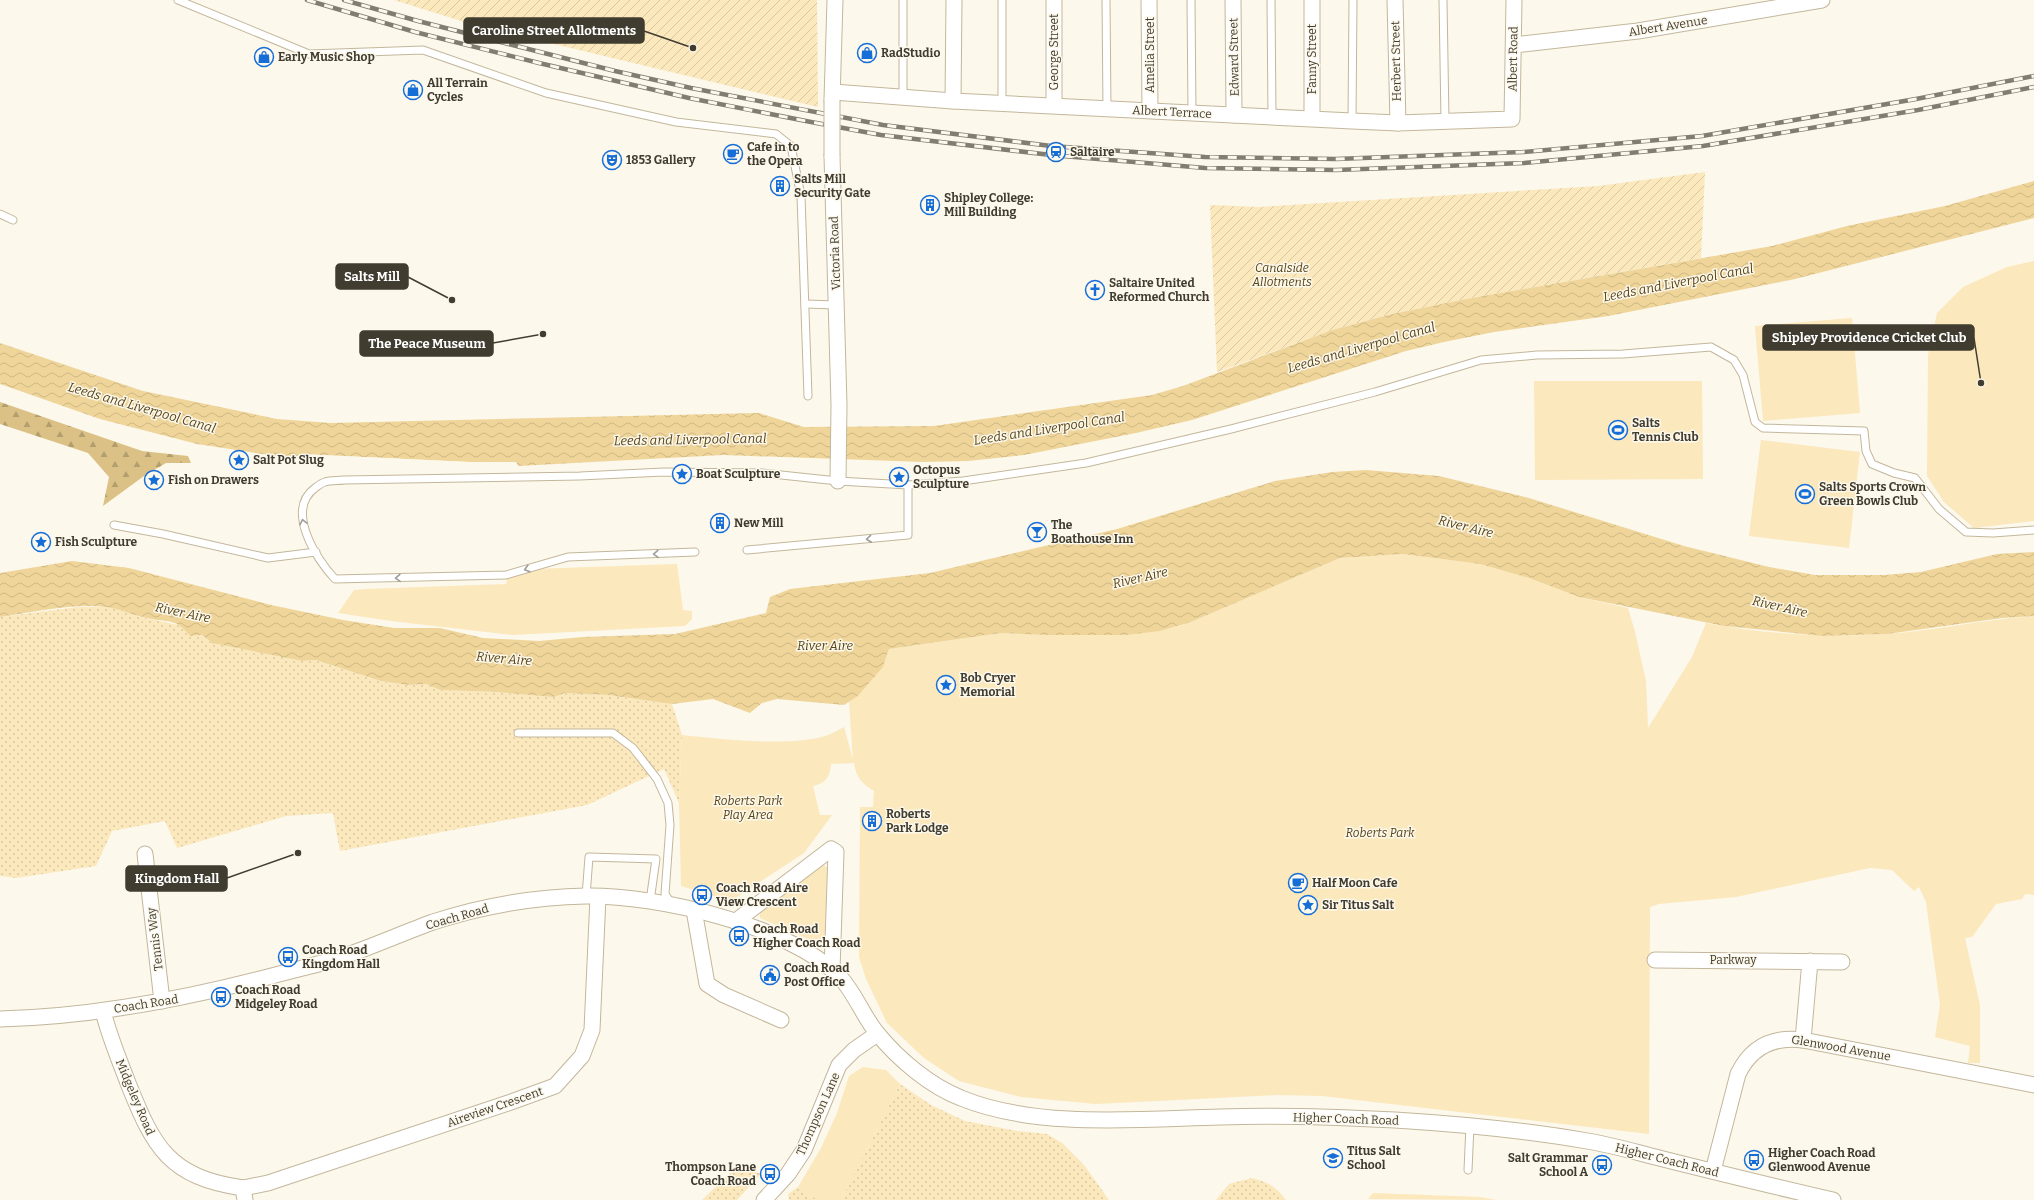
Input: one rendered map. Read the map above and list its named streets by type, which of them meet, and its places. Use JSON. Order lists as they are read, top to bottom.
{
  "streets": {
    "street": [
      "Albert Avenue",
      "George Street",
      "Amelia Street",
      "Edward Street",
      "Fanny Street",
      "Albert Road",
      "Herbert Street",
      "Albert Terrace",
      "Victoria Road",
      "Coach Road",
      "Tennis Way",
      "Parkway",
      "Glenwood Avenue",
      "Midgeley Road",
      "Aireview Crescent",
      "Thompson Lane",
      "Higher Coach Road"
    ]
  },
  "crossings": [
    ["Albert Avenue", "Albert Road"],
    ["George Street", "Albert Terrace"],
    ["Amelia Street", "Albert Terrace"],
    ["Edward Street", "Albert Terrace"],
    ["Fanny Street", "Albert Terrace"],
    ["Albert Road", "Albert Terrace"],
    ["Herbert Street", "Albert Terrace"],
    ["Albert Terrace", "Victoria Road"],
    ["Coach Road", "Tennis Way"],
    ["Coach Road", "Midgeley Road"],
    ["Coach Road", "Aireview Crescent"],
    ["Coach Road", "Thompson Lane"],
    ["Coach Road", "Higher Coach Road"],
    ["Glenwood Avenue", "Higher Coach Road"],
    ["Midgeley Road", "Aireview Crescent"],
    ["Thompson Lane", "Higher Coach Road"]
  ],
  "water": ["Leeds and Liverpool Canal", "River Aire"],
  "parks": ["Canalside Allotments", "Roberts Park Play Area", "Roberts Park"],
  "places": {
    "other": [
      "Caroline Street Allotments",
      "Salts Mill",
      "The Peace Museum",
      "Shipley Providence Cricket Club",
      "Kingdom Hall"
    ],
    "shop": ["RadStudio", "Early Music Shop", "All Terrain Cycles"],
    "station": ["Saltaire"],
    "cafe": ["Cafe in to the Opera", "Half Moon Cafe"],
    "theatre": ["1853 Gallery"],
    "building": [
      "Salts Mill Security Gate",
      "Shipley College: Mill Building",
      "New Mill",
      "Roberts Park Lodge"
    ],
    "church": ["Saltaire United Reformed Church"],
    "sports": ["Salts Tennis Club", "Salts Sports Crown Green Bowls Club"],
    "place": [
      "Salt Pot Slug",
      "Boat Sculpture",
      "Octopus Sculpture",
      "Fish on Drawers",
      "Fish Sculpture",
      "Bob Cryer Memorial",
      "Sir Titus Salt"
    ],
    "bar": ["The Boathouse Inn"],
    "bus stop": [
      "Coach Road Aire View Crescent",
      "Coach Road Higher Coach Road",
      "Coach Road Kingdom Hall",
      "Coach Road Midgeley Road",
      "Higher Coach Road Glenwood Avenue",
      "Salt Grammar School A",
      "Thompson Lane Coach Road"
    ],
    "public building": ["Coach Road Post Office"],
    "school or university": ["Titus Salt School"]
  }
}
